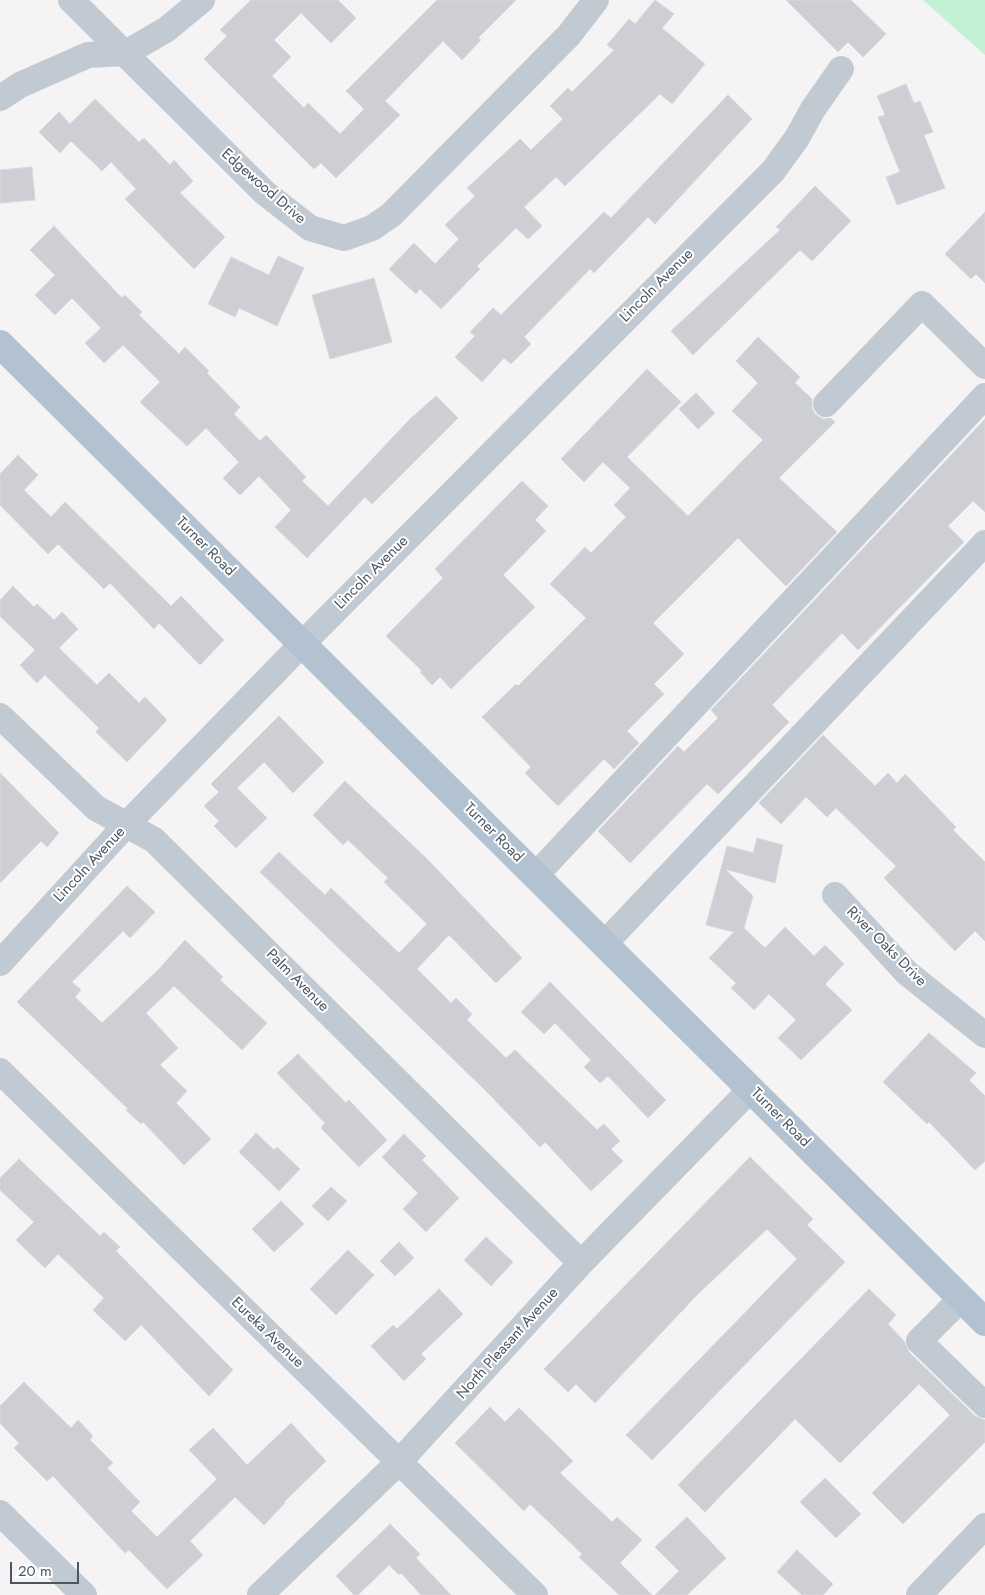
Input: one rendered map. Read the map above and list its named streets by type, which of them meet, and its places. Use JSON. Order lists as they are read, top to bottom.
{
  "streets": {
    "main road": ["Turner Road"],
    "street": [
      "Edgewood Drive",
      "Lincoln Avenue",
      "River Oaks Drive",
      "Palm Avenue",
      "Eureka Avenue",
      "North Pleasant Avenue"
    ]
  },
  "crossings": [
    ["Lincoln Avenue", "Turner Road"],
    ["Lincoln Avenue", "Palm Avenue"],
    ["Turner Road", "North Pleasant Avenue"],
    ["Palm Avenue", "North Pleasant Avenue"],
    ["Eureka Avenue", "North Pleasant Avenue"]
  ],
  "scale_bar": "20 m"
}
